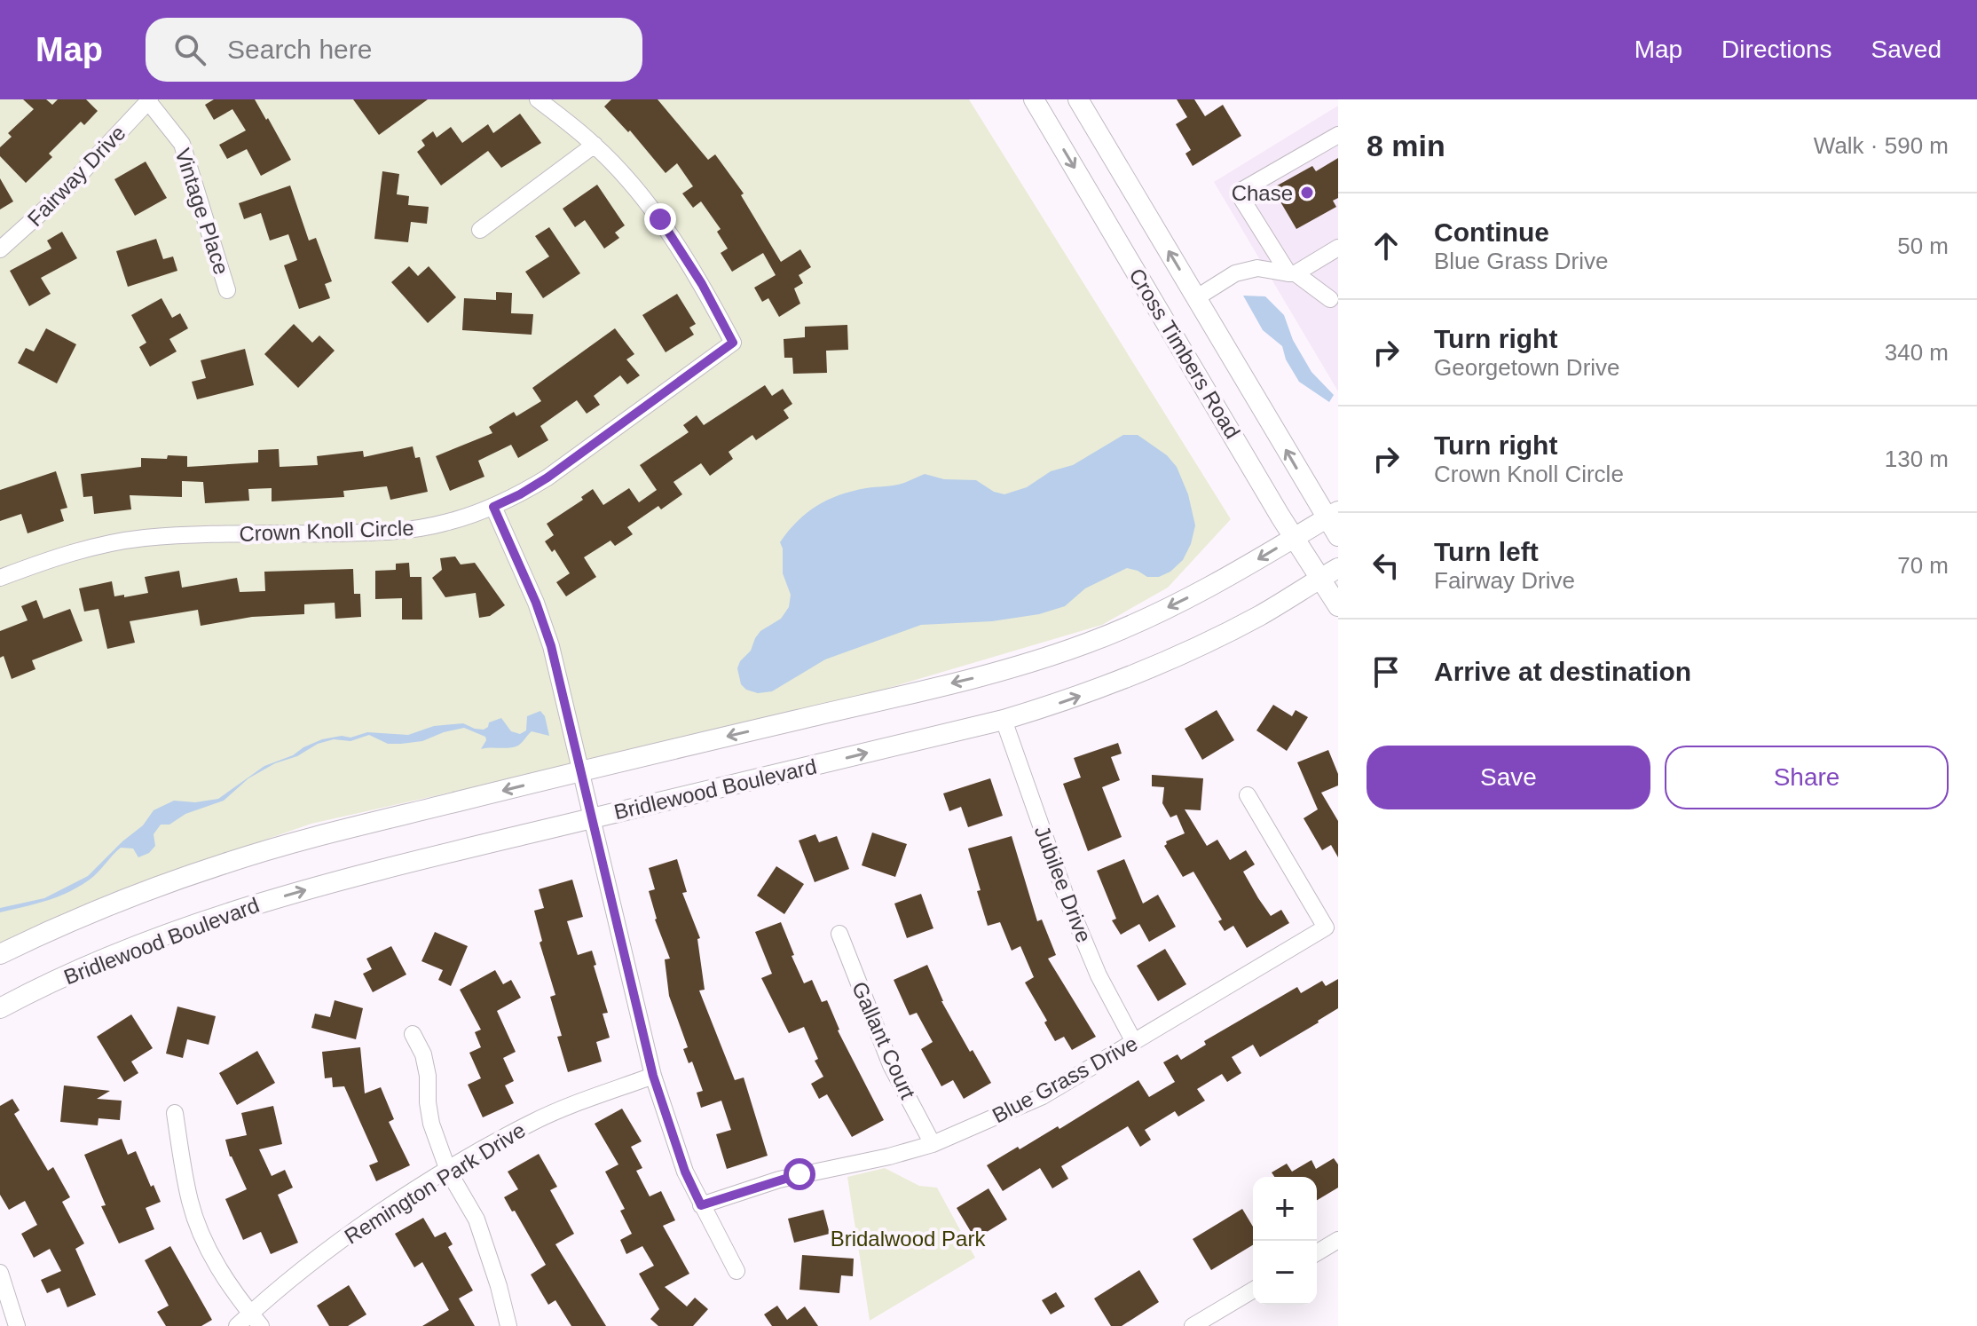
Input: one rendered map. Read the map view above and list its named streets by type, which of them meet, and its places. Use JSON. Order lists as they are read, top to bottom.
{
  "streets": {
    "main road": ["Cross Timbers Road", "Bridlewood Boulevard"],
    "street": [
      "Fairway Drive",
      "Vintage Place",
      "Crown Knoll Circle",
      "Jubilee Drive",
      "Gallant Court",
      "Blue Grass Drive",
      "Remington Park Drive"
    ]
  },
  "crossings": [
    ["Fairway Drive", "Vintage Place"],
    ["Cross Timbers Road", "Bridlewood Boulevard"],
    ["Bridlewood Boulevard", "Jubilee Drive"],
    ["Jubilee Drive", "Blue Grass Drive"],
    ["Gallant Court", "Blue Grass Drive"]
  ],
  "parks": ["Bridalwood Park"],
  "places": ["Chase"],
  "page": {
    "header": "Map",
    "search": "Search here",
    "nav": ["Map", "Directions", "Saved"],
    "heading": ["8 min", "Walk · 590 m"],
    "list": [
      ["Continue", "Blue Grass Drive", "50 m"],
      ["Turn right", "Georgetown Drive", "340 m"],
      ["Turn right", "Crown Knoll Circle", "130 m"],
      ["Turn left", "Fairway Drive", "70 m"],
      "Arrive at destination"
    ],
    "buttons": ["Save", "Share"],
    "map_buttons": ["+", "−"]
  }
}
